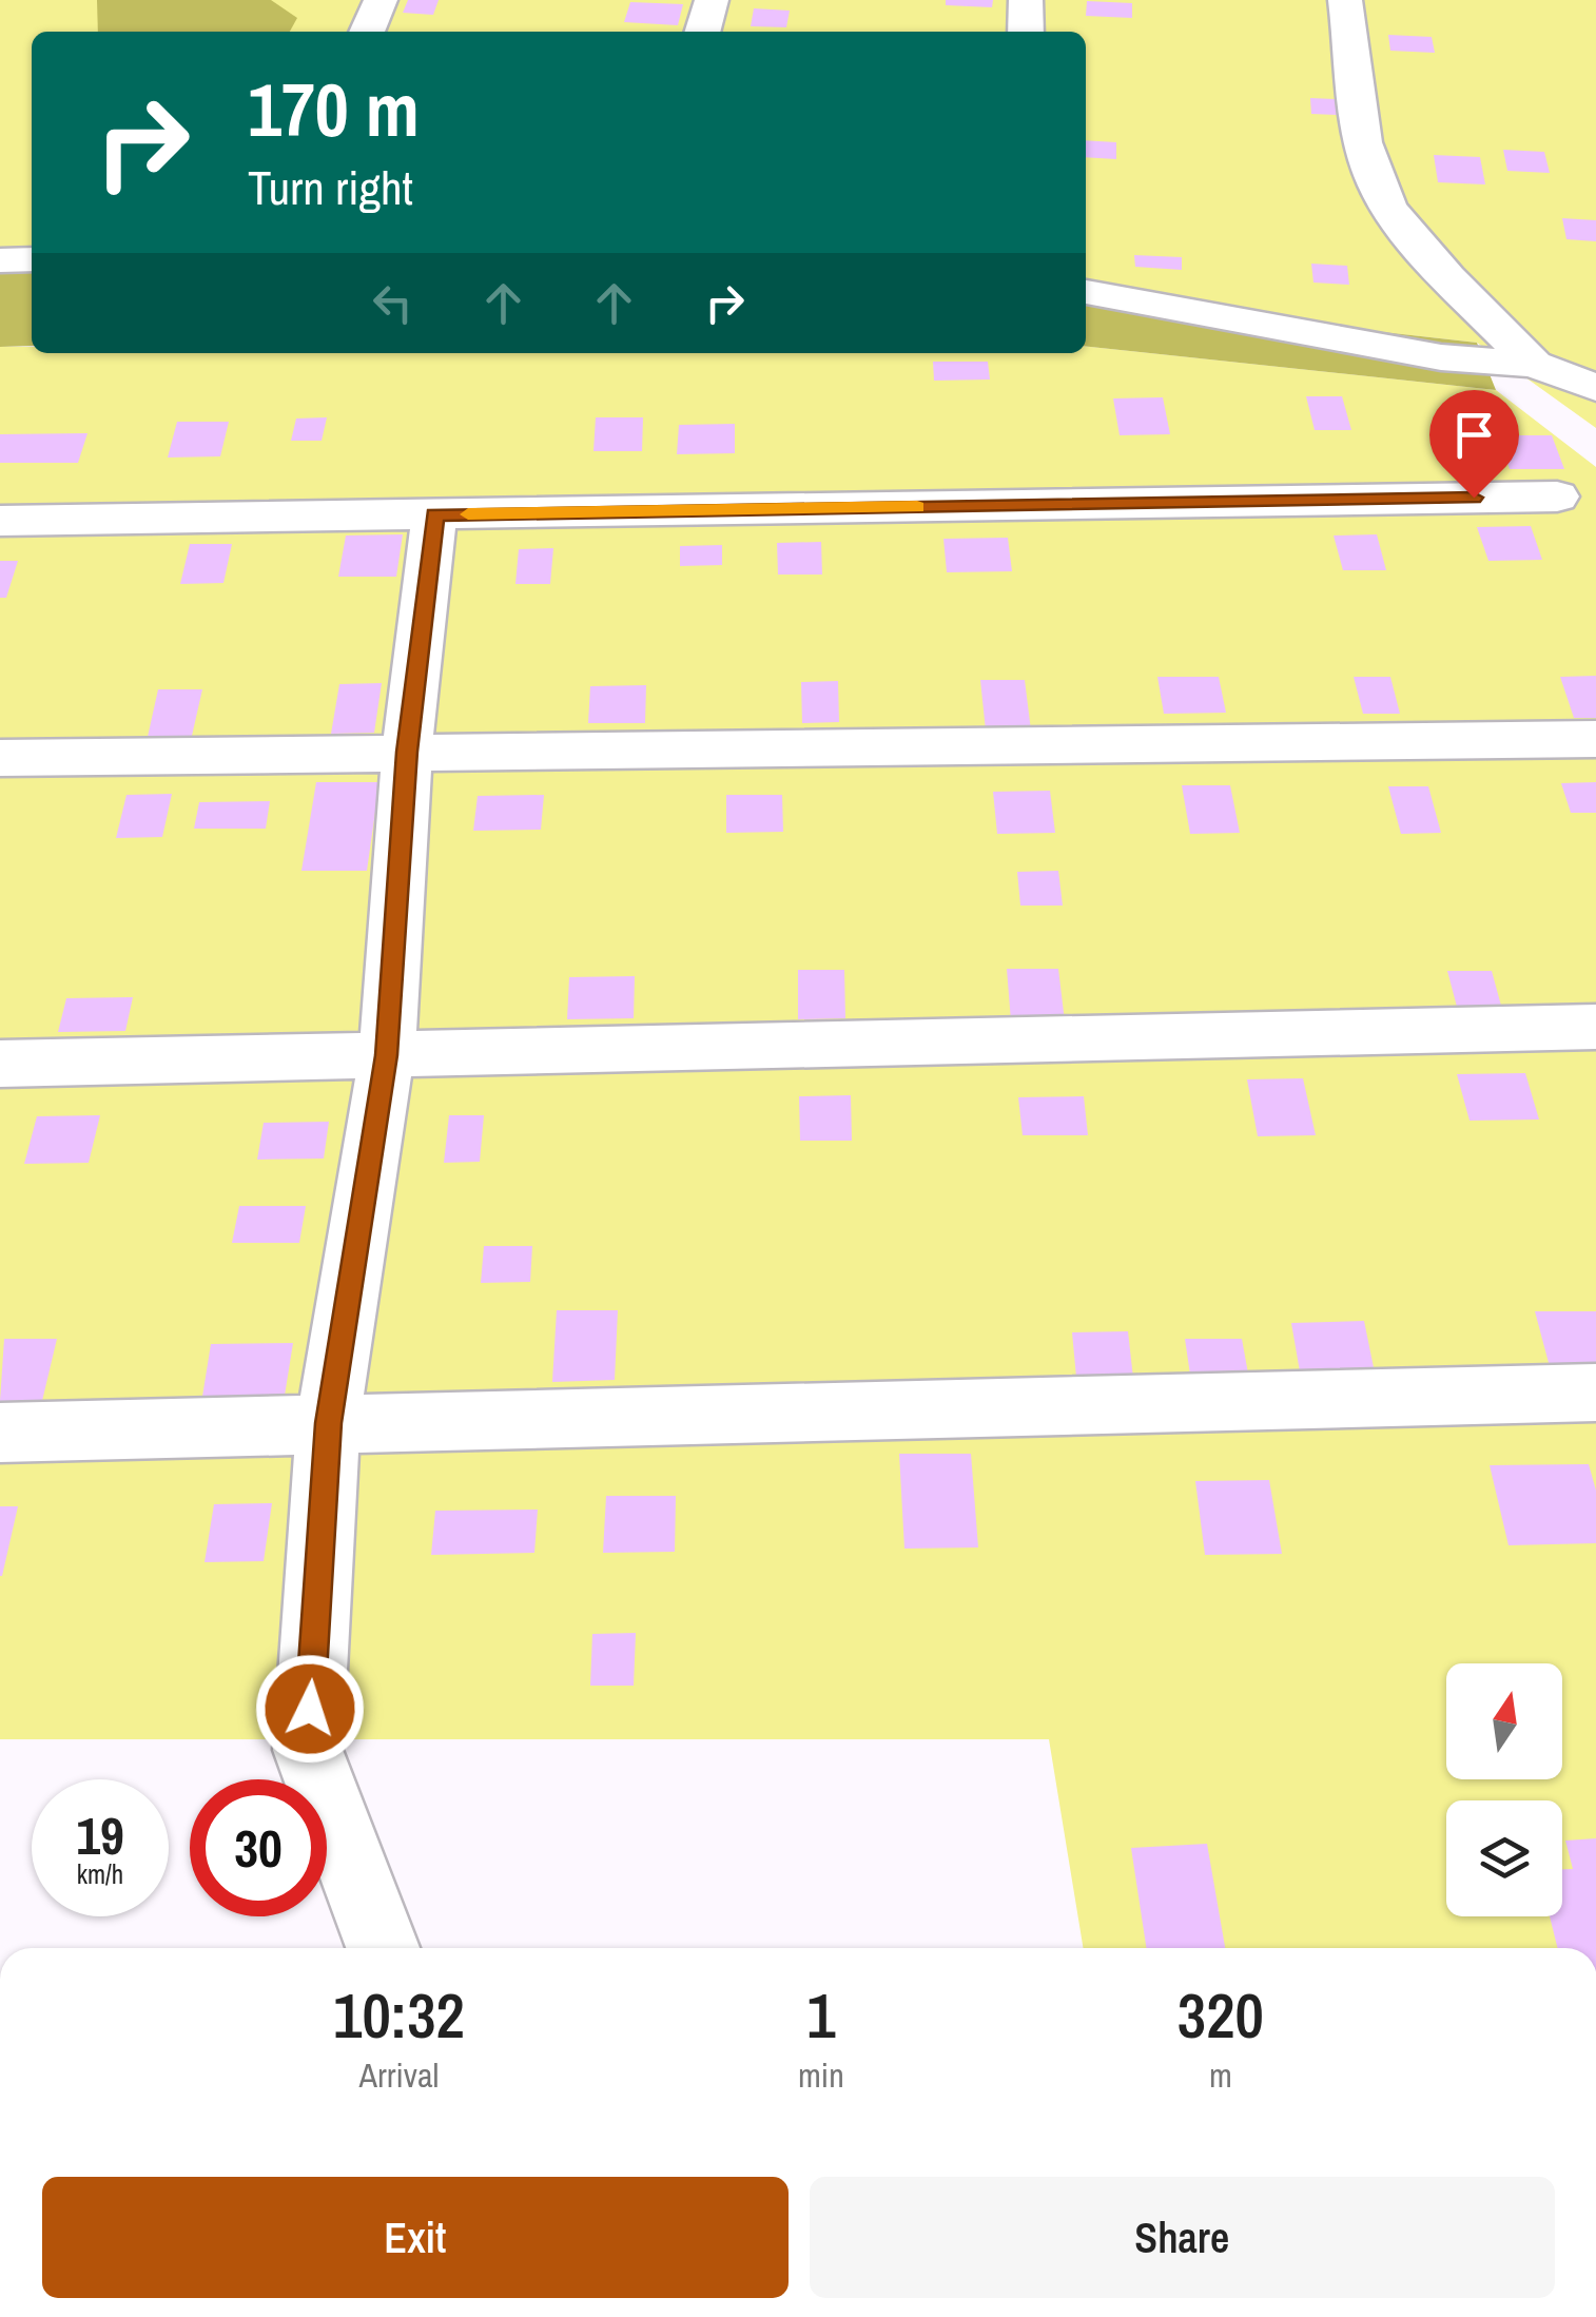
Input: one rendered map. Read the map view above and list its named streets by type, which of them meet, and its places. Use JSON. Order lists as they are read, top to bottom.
{
  "north": "top",
  "page": {
    "turn": ["170 m", "Turn right"],
    "speed": "19 km/h",
    "limit": "30",
    "eta": [
      "10:32",
      "Arrival",
      "1",
      "min",
      "320",
      "m"
    ],
    "buttons": ["Exit", "Share"]
  }
}
